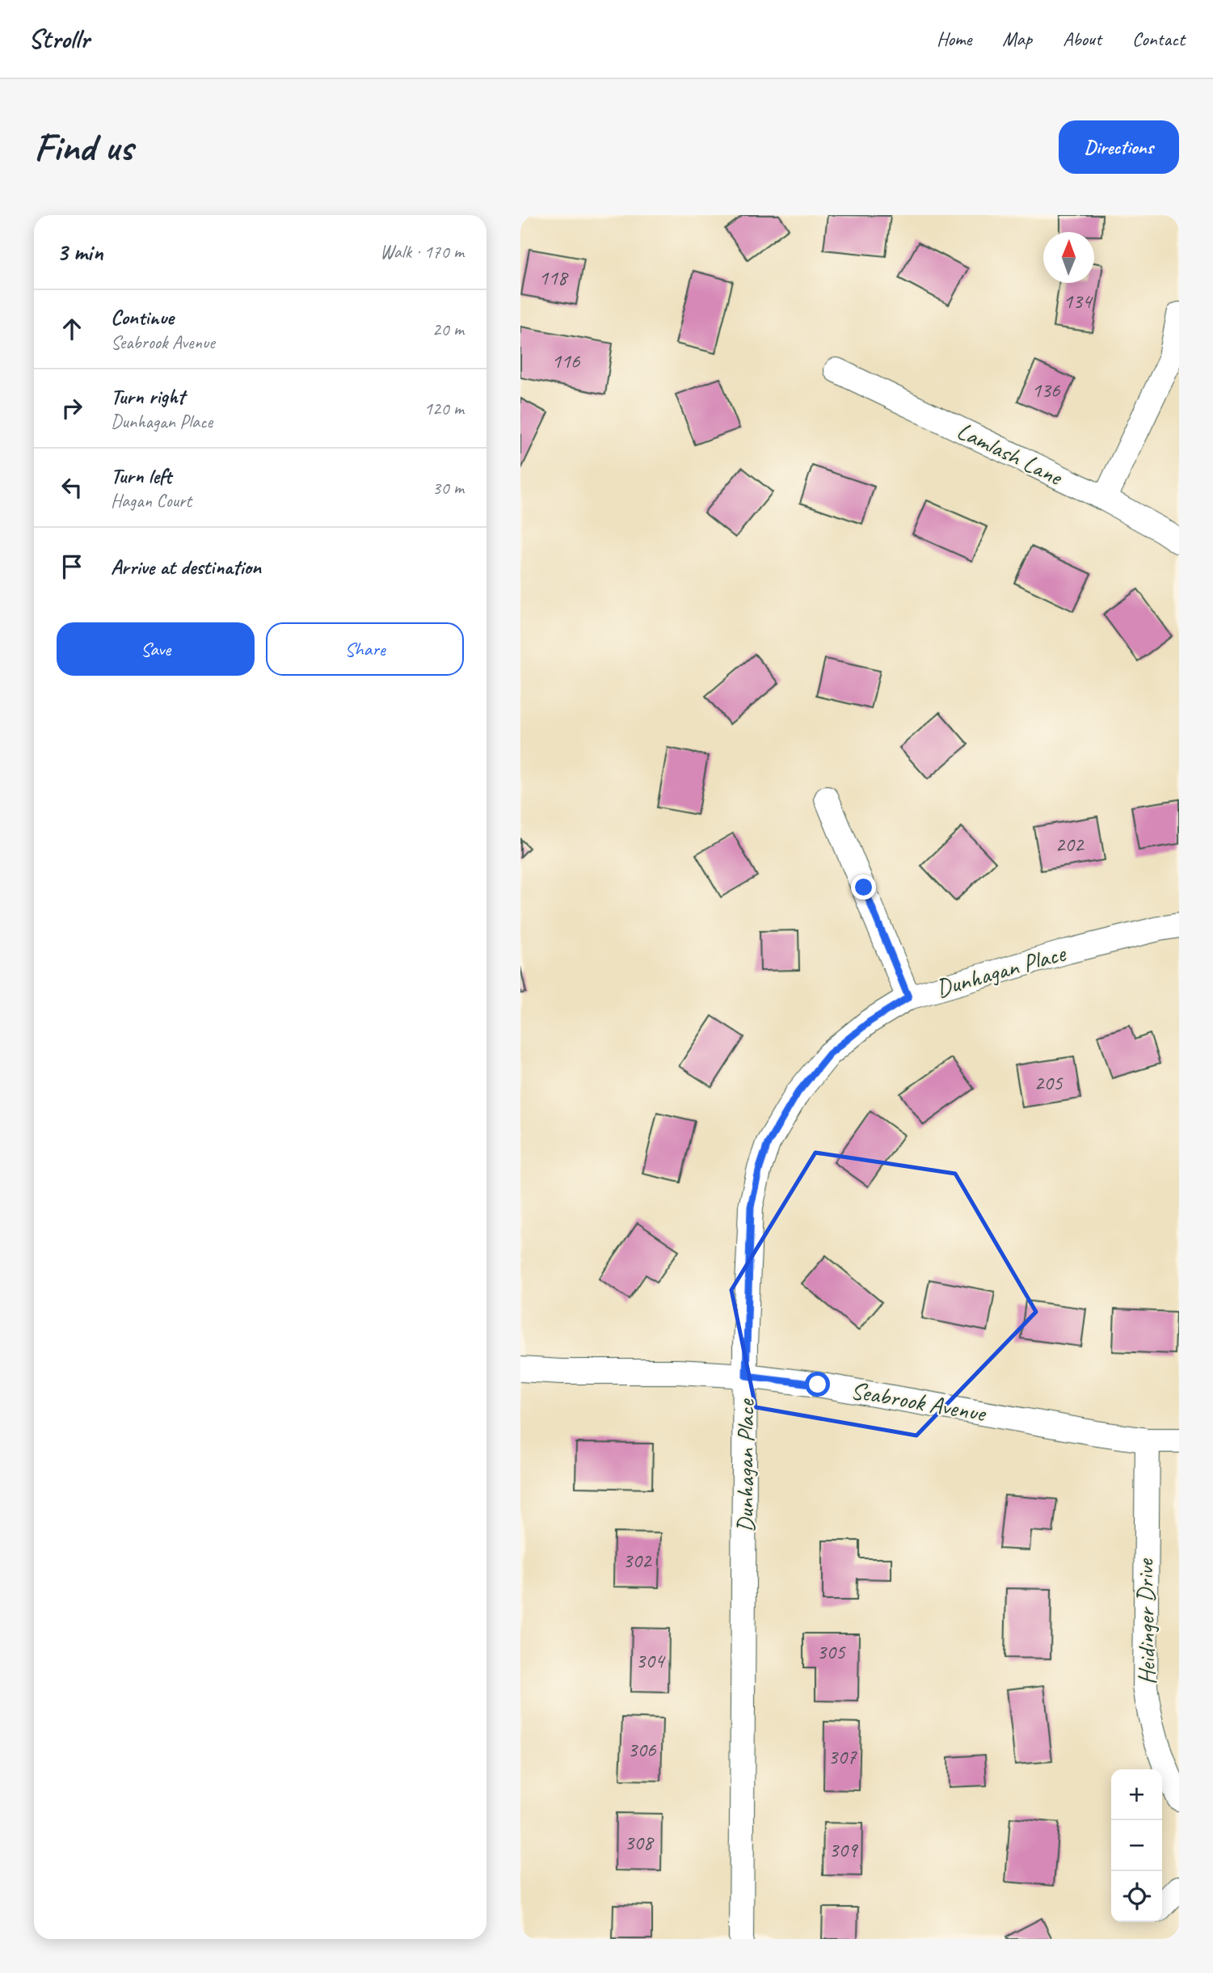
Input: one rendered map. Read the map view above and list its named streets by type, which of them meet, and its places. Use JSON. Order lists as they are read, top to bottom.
{
  "streets": {
    "street": [
      "Lamlash Lane",
      "Dunhagan Place",
      "Seabrook Avenue",
      "Heidinger Drive"
    ]
  },
  "crossings": [
    ["Dunhagan Place", "Seabrook Avenue"],
    ["Seabrook Avenue", "Heidinger Drive"]
  ],
  "house_numbers": [
    "118",
    "134",
    "116",
    "136",
    "202",
    "205",
    "302",
    "305",
    "304",
    "306",
    "307",
    "308",
    "309"
  ],
  "north": "top",
  "page": {
    "header": "Strollr",
    "nav": [
      "Home",
      "Map",
      "About",
      "Contact"
    ],
    "buttons": [
      "Directions",
      ["Save", "Share"]
    ],
    "title": "Find us",
    "heading": ["3 min", "Walk · 170 m"],
    "list": [
      ["Continue", "Seabrook Avenue", "20 m"],
      ["Turn right", "Dunhagan Place", "120 m"],
      ["Turn left", "Hagan Court", "30 m"],
      "Arrive at destination"
    ],
    "map_buttons": ["+", "−"]
  }
}
